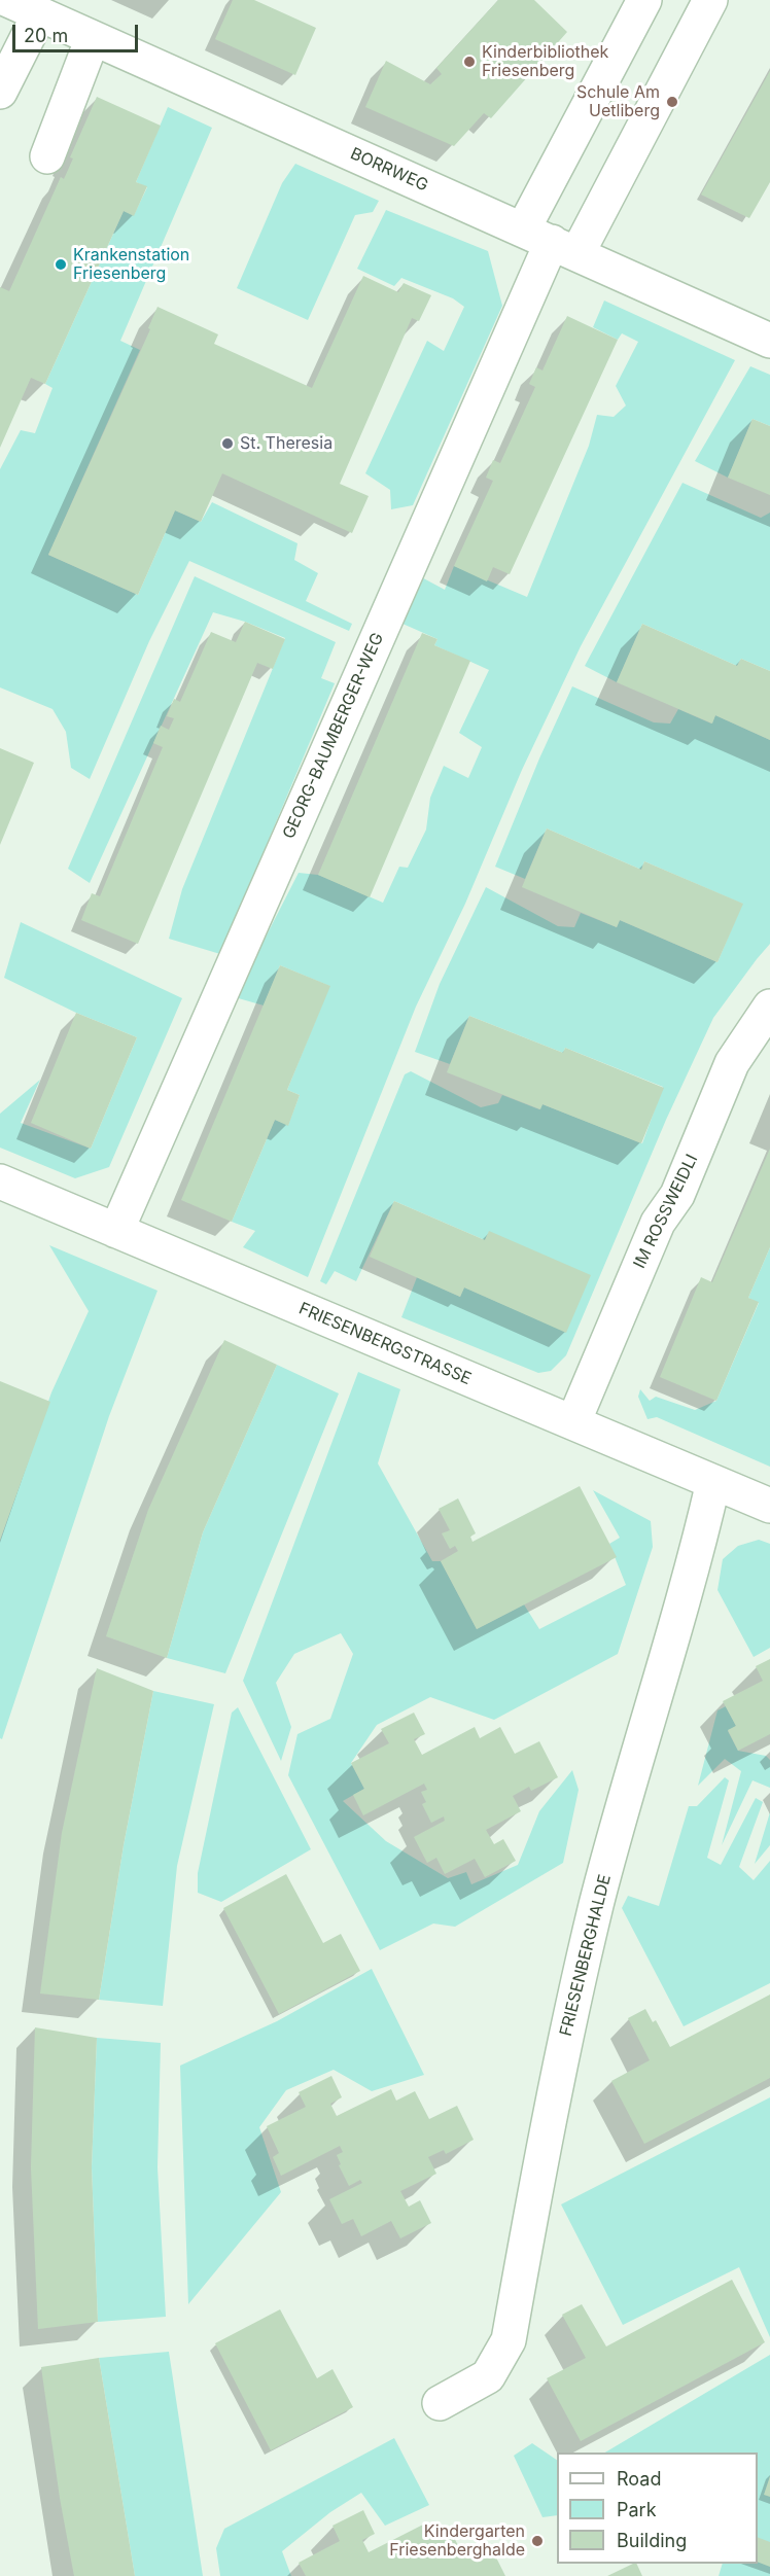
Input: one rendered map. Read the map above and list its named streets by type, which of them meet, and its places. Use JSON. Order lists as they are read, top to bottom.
{
  "streets": {
    "street": [
      "BORRWEG",
      "GEORG-BAUMBERGER-WEG",
      "IM ROSSWEIDLI",
      "FRIESENBERGSTRASSE",
      "FRIESENBERGHALDE"
    ]
  },
  "crossings": [
    ["BORRWEG", "GEORG-BAUMBERGER-WEG"],
    ["GEORG-BAUMBERGER-WEG", "FRIESENBERGSTRASSE"],
    ["IM ROSSWEIDLI", "FRIESENBERGSTRASSE"],
    ["FRIESENBERGSTRASSE", "FRIESENBERGHALDE"]
  ],
  "places": [
    "Kinderbibliothek Friesenberg",
    "Schule Am Uetliberg",
    "Krankenstation Friesenberg",
    "St. Theresia",
    "Kindergarten Friesenberghalde"
  ],
  "legend": ["Road", "Park", "Building"],
  "scale_bar": "20 m"
}
